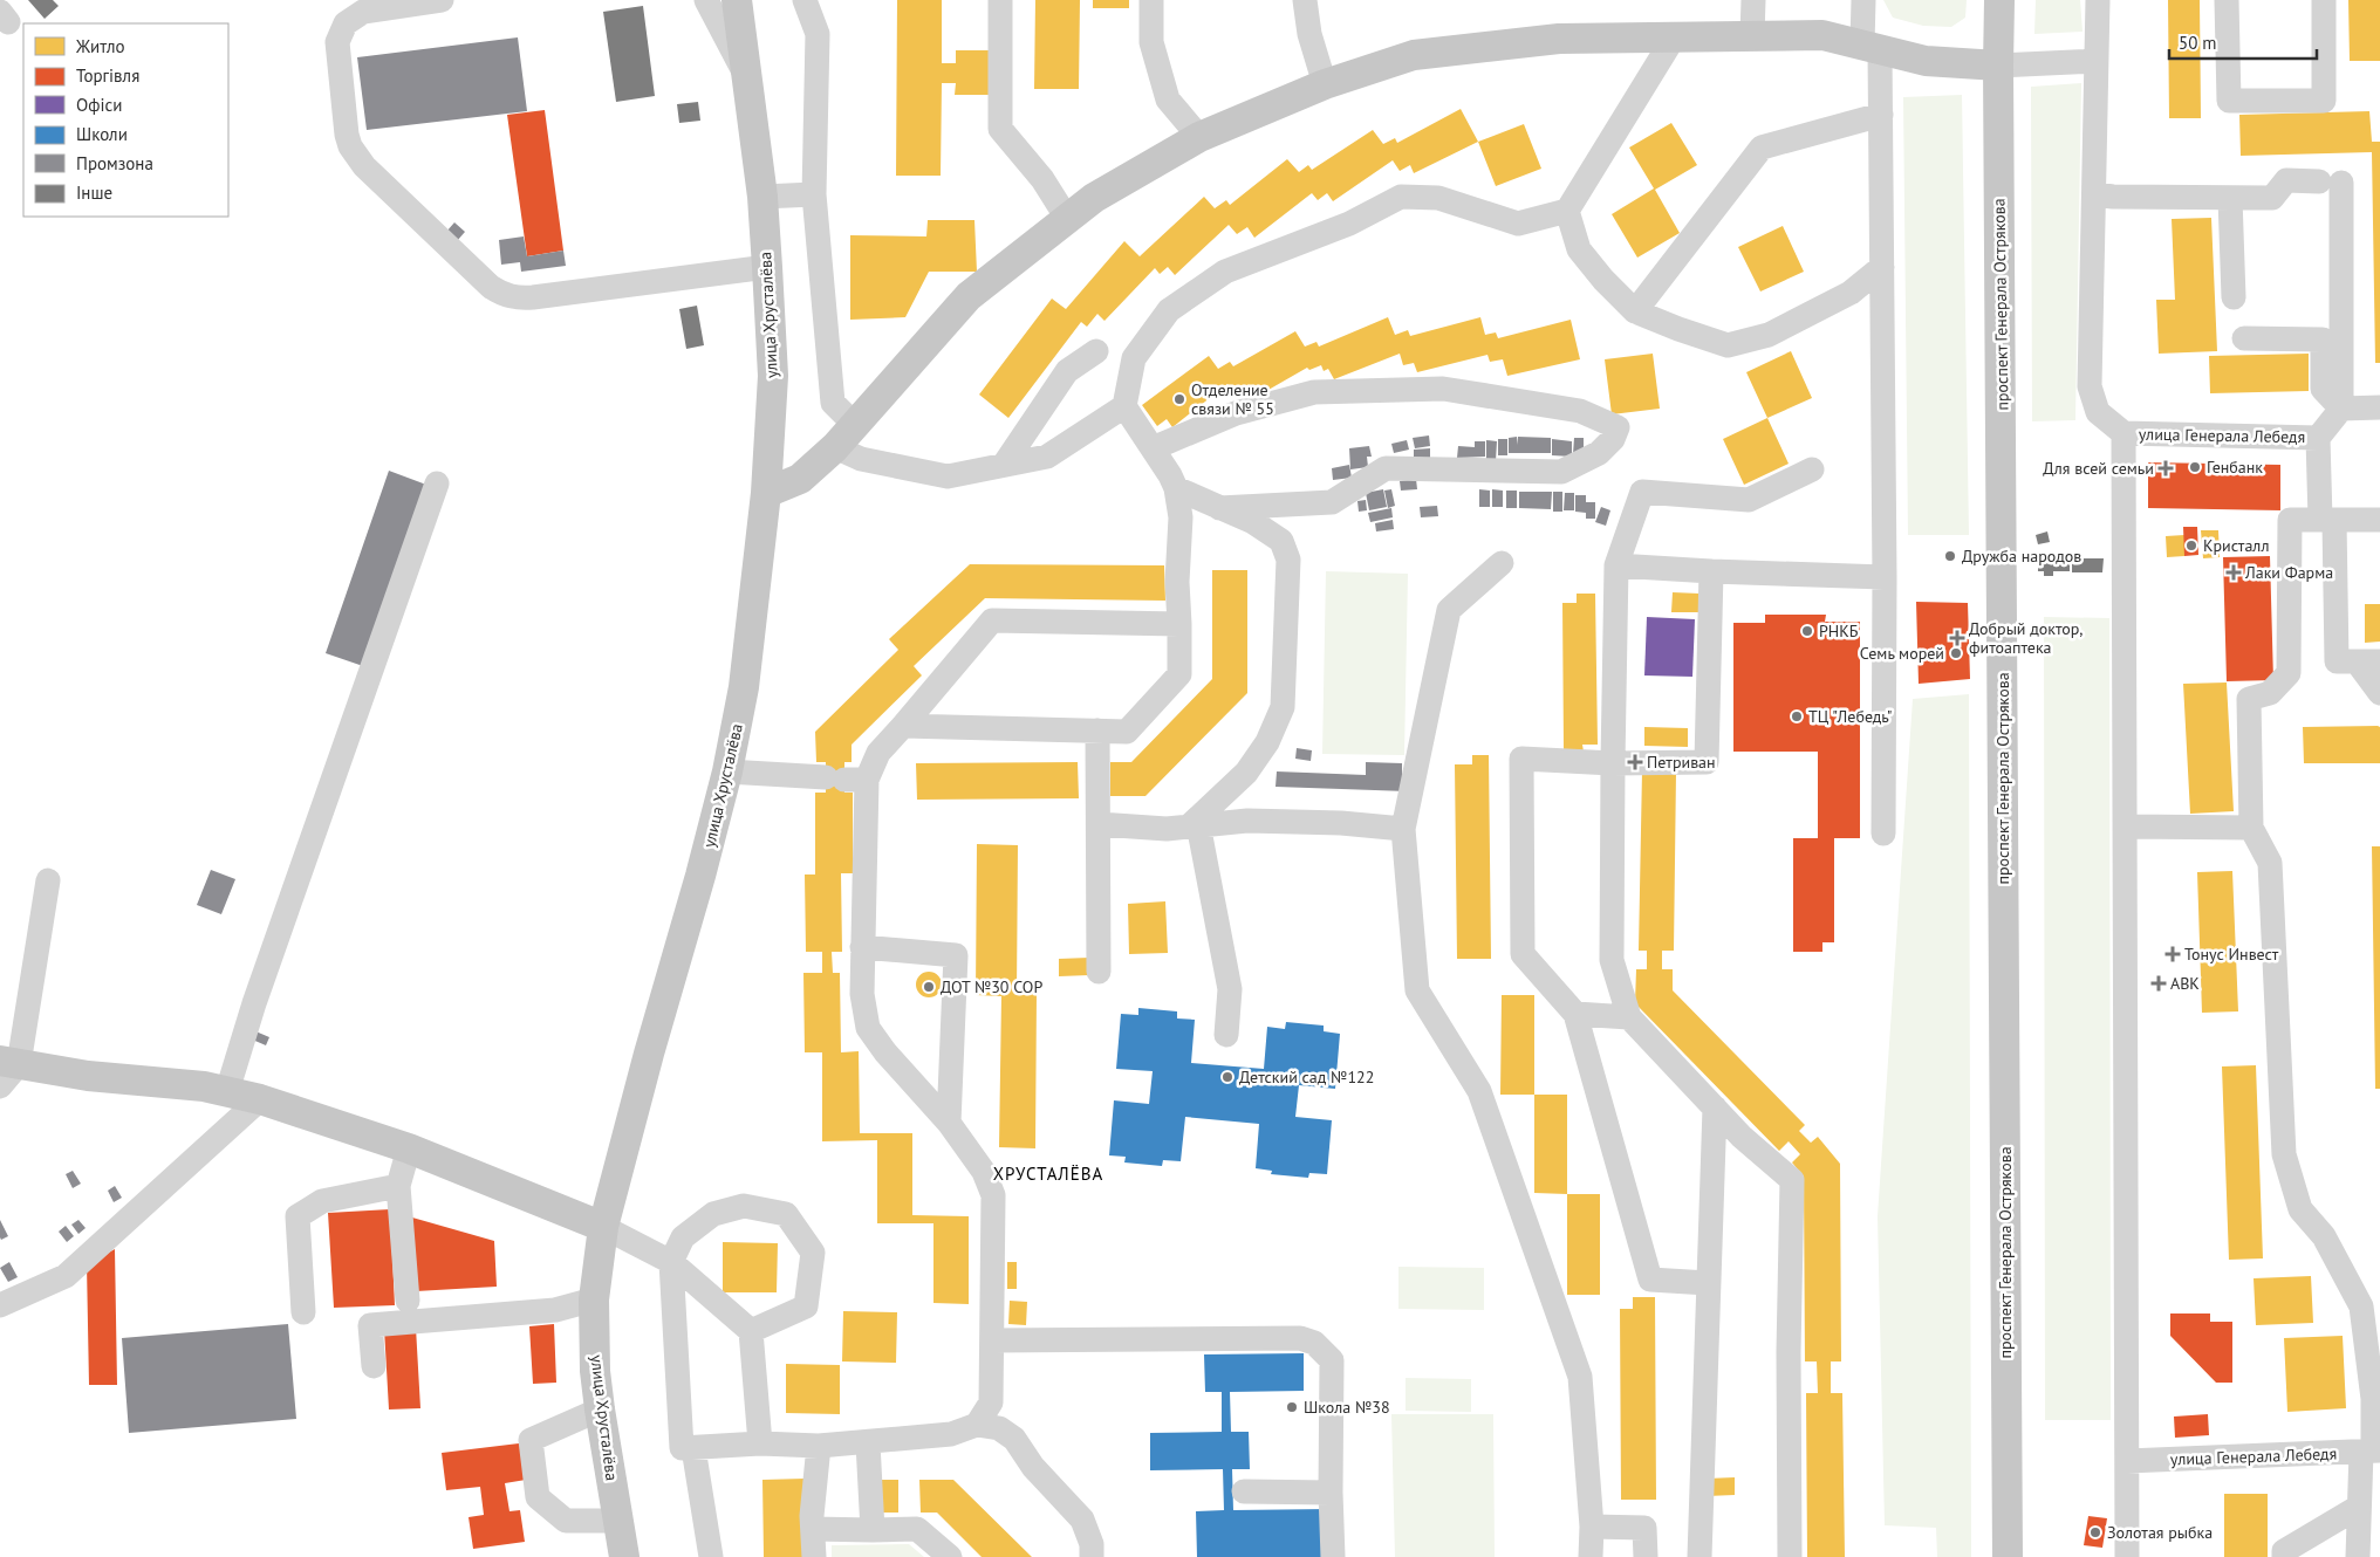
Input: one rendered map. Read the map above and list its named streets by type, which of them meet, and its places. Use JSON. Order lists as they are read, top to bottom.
{
  "streets": {
    "main road": ["проспект Генерала Острякова", "улица Хрусталёва"],
    "street": ["улица Генерала Лебедя"]
  },
  "districts": ["ХРУСТАЛЁВА"],
  "places": {
    "other": [
      "Отделение связи № 55",
      "Генбанк",
      "Кристалл",
      "Дружба народов",
      "РНКБ",
      "Семь морей",
      "ТЦ \"Лебедь\"",
      "ДОТ №30 СОР",
      "Детский сад №122",
      "Школа №38",
      "Золотая рыбка"
    ],
    "health": [
      "Для всей семьи",
      "Лаки Фарма",
      "Добрый доктор, фитоаптека",
      "Петриван",
      "Тонус Инвест",
      "АВК"
    ]
  },
  "legend": [
    "Житло",
    "Торгівля",
    "Офіси",
    "Школи",
    "Промзона",
    "Інше"
  ],
  "scale_bar": "50 m"
}
